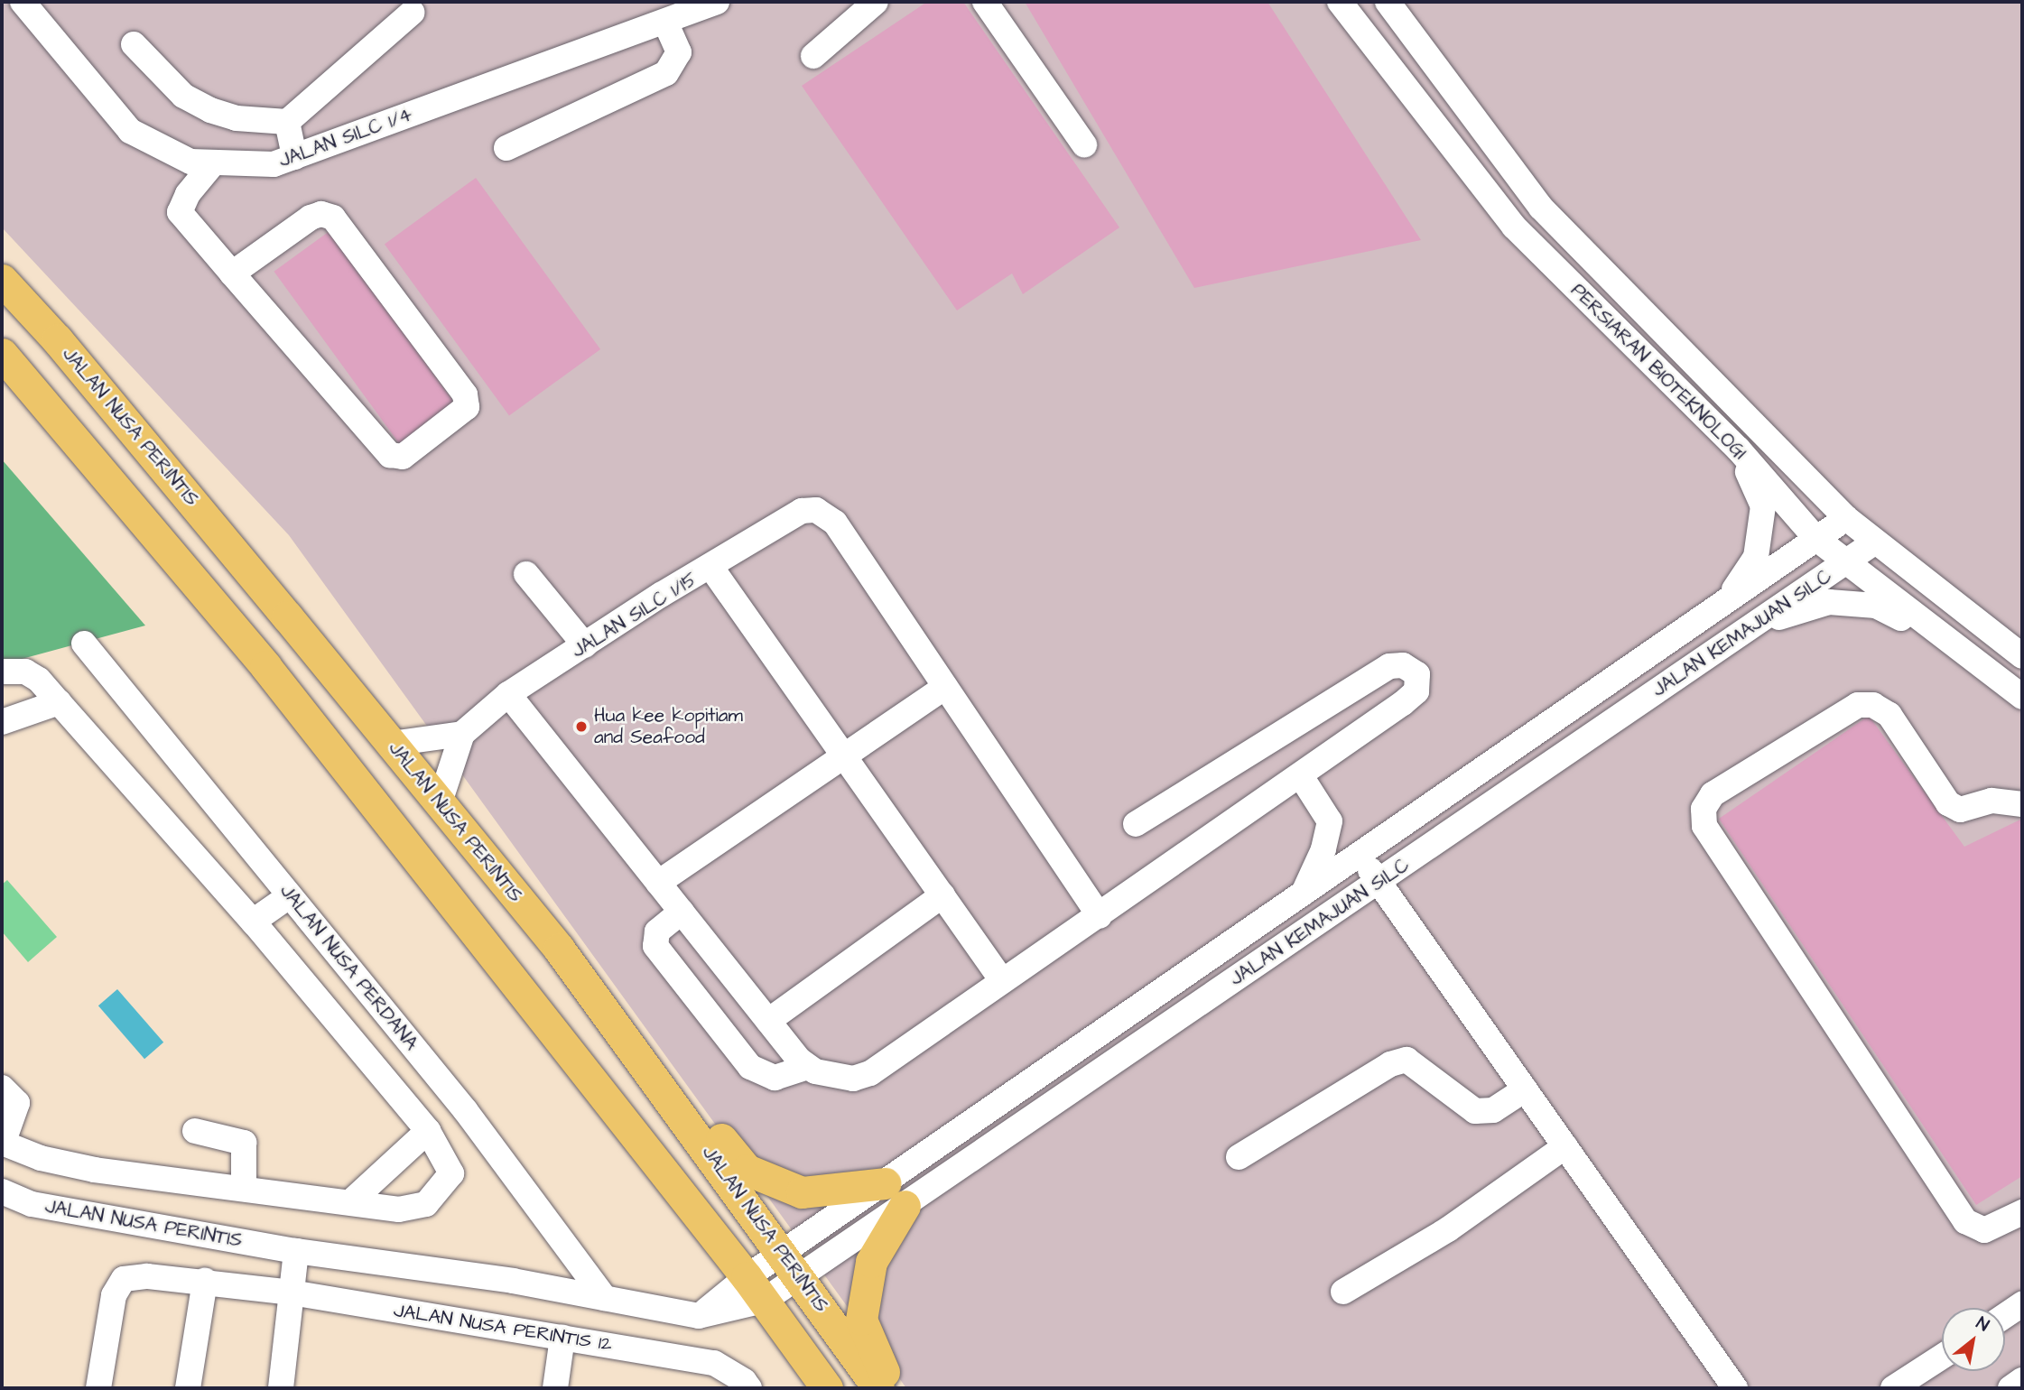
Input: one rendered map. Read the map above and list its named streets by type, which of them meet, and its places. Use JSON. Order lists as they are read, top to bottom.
{
  "streets": {
    "main road": ["JALAN NUSA PERINTIS"],
    "street": [
      "JALAN SILC 1/4",
      "PERSIARAN BIOTEKNOLOGI",
      "JALAN SILC 1/15",
      "JALAN KEMAJUAN SILC",
      "JALAN NUSA PERDANA",
      "JALAN NUSA PERINTIS 12"
    ]
  },
  "crossings": [
    ["PERSIARAN BIOTEKNOLOGI", "JALAN KEMAJUAN SILC"],
    ["JALAN NUSA PERINTIS", "JALAN KEMAJUAN SILC"],
    ["JALAN NUSA PERINTIS", "JALAN NUSA PERDANA"]
  ],
  "places": ["Hua kee kopitiam and Seafood"],
  "north": "top right"
}
